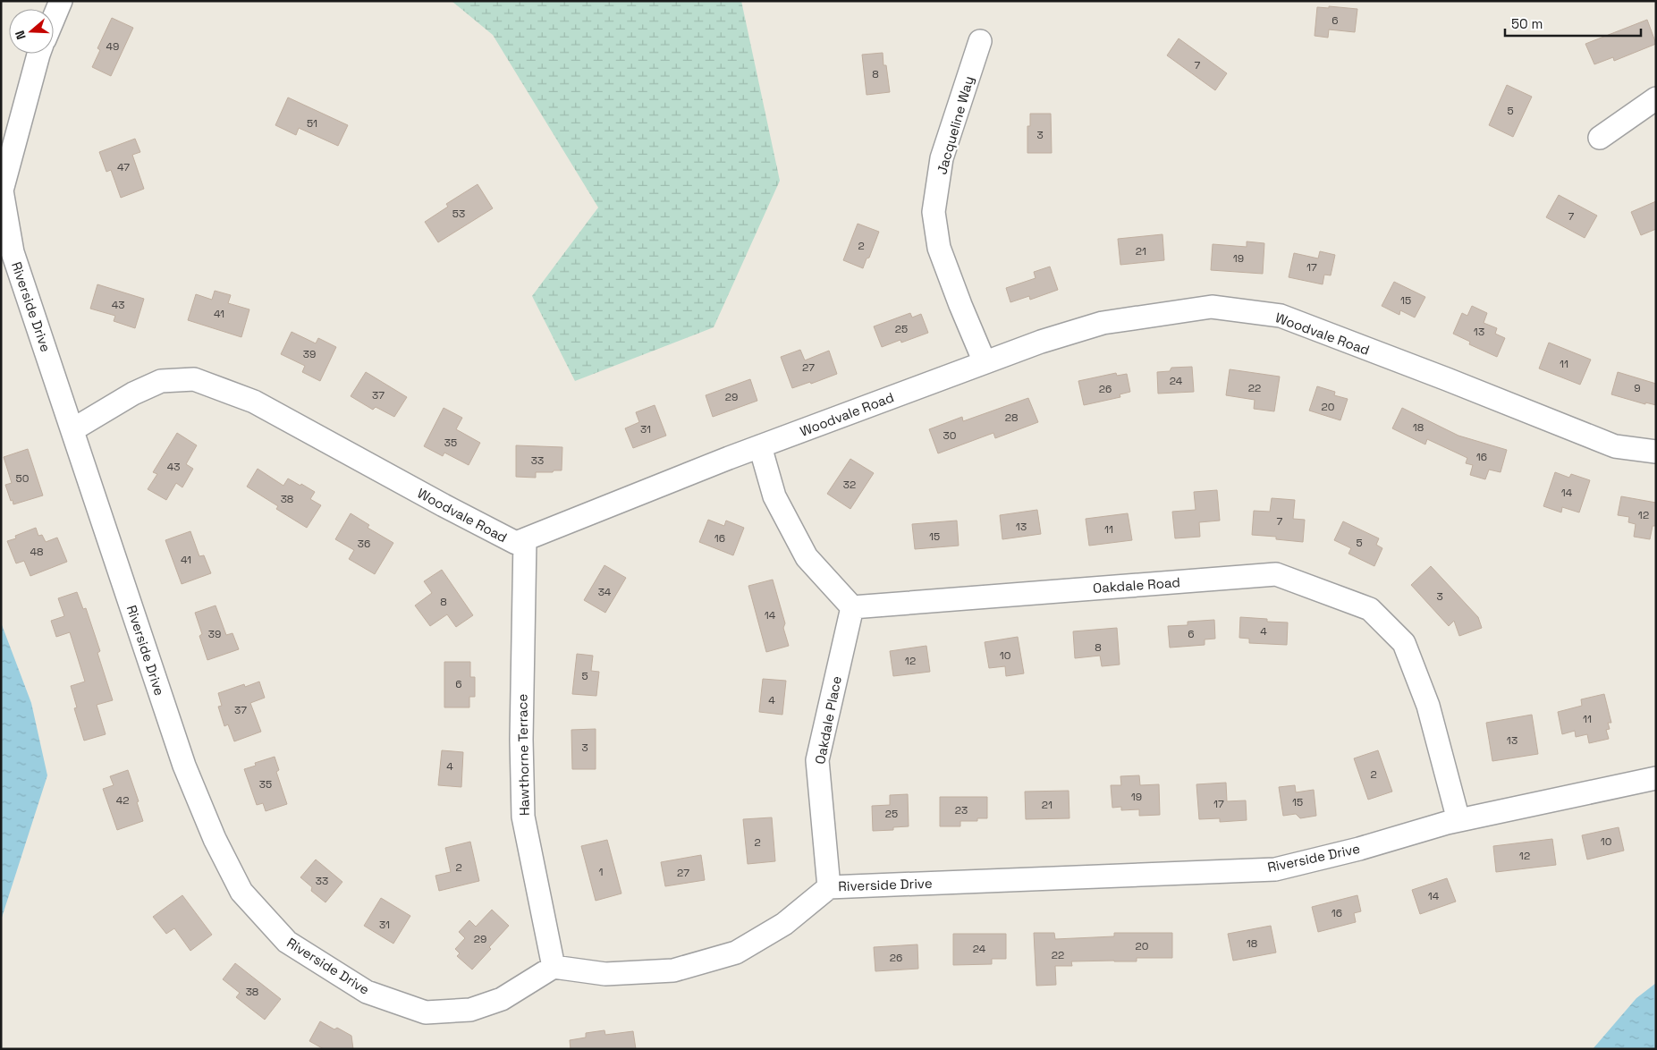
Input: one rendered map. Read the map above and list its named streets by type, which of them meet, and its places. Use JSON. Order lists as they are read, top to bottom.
{
  "streets": {
    "street": [
      "Jacqueline Way",
      "Riverside Drive",
      "Woodvale Road",
      "Oakdale Road",
      "Oakdale Place",
      "Hawthorne Terrace"
    ]
  },
  "crossings": [
    ["Jacqueline Way", "Woodvale Road"],
    ["Riverside Drive", "Woodvale Road"],
    ["Riverside Drive", "Oakdale Road"],
    ["Riverside Drive", "Oakdale Place"],
    ["Riverside Drive", "Hawthorne Terrace"],
    ["Woodvale Road", "Hawthorne Terrace"],
    ["Oakdale Road", "Oakdale Place"]
  ],
  "house_numbers": [
    "6",
    "49",
    "7",
    "8",
    "5",
    "51",
    "3",
    "47",
    "53",
    "7",
    "2",
    "21",
    "19",
    "17",
    "15",
    "43",
    "41",
    "25",
    "13",
    "39",
    "11",
    "27",
    "24",
    "22",
    "9",
    "26",
    "37",
    "29",
    "20",
    "28",
    "18",
    "31",
    "30",
    "35",
    "16",
    "33",
    "43",
    "50",
    "32",
    "14",
    "38",
    "12",
    "7",
    "13",
    "11",
    "15",
    "16",
    "5",
    "36",
    "48",
    "41",
    "34",
    "3",
    "8",
    "14",
    "4",
    "39",
    "6",
    "8",
    "10",
    "12",
    "5",
    "6",
    "4",
    "37",
    "11",
    "13",
    "3",
    "4",
    "2",
    "35",
    "19",
    "42",
    "15",
    "17",
    "21",
    "23",
    "25",
    "10",
    "2",
    "12",
    "2",
    "1",
    "27",
    "33",
    "14",
    "16",
    "31",
    "29",
    "18",
    "20",
    "24",
    "22",
    "26",
    "38"
  ],
  "scale_bar": "50 m",
  "north": "left"
}
